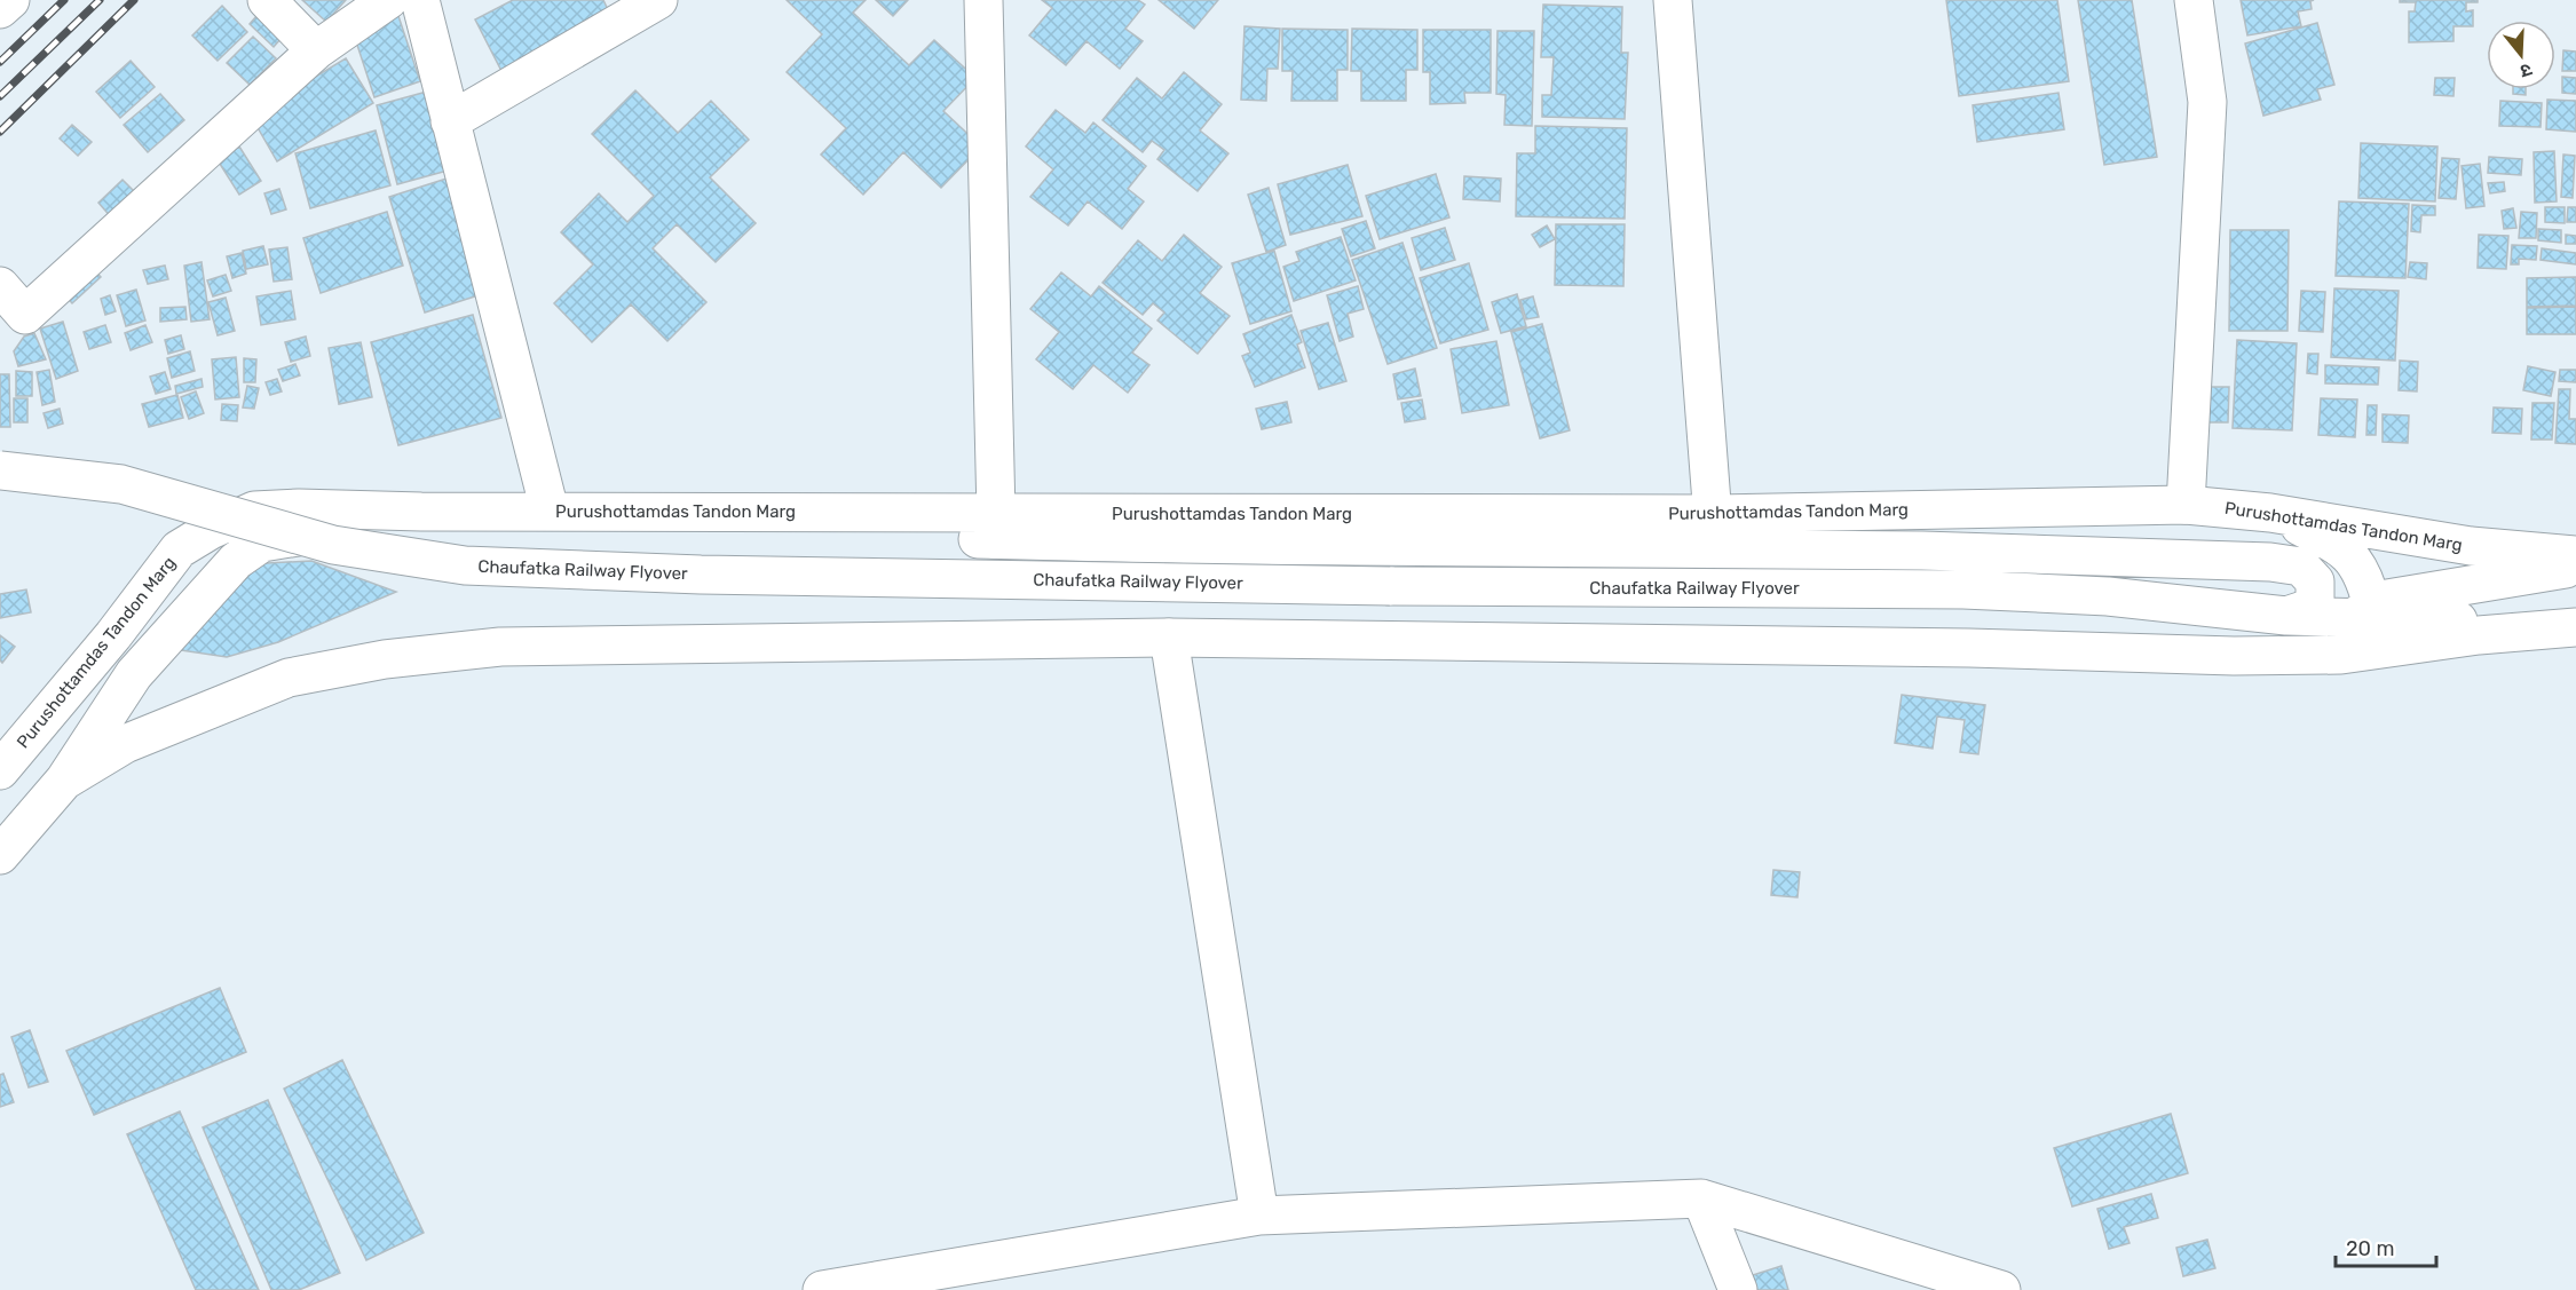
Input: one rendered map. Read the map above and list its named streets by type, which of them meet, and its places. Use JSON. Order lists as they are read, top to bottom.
{
  "streets": {
    "main road": ["Purushottamdas Tandon Marg", "Chaufatka Railway Flyover"]
  },
  "scale_bar": "20 m",
  "north": "bottom"
}
